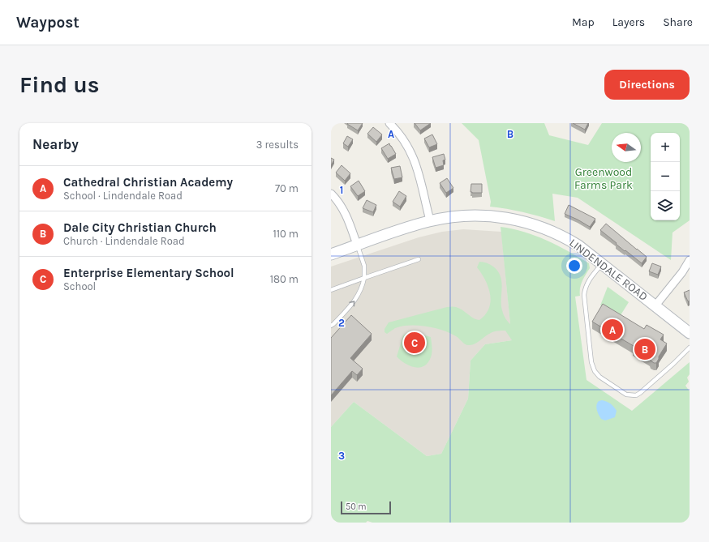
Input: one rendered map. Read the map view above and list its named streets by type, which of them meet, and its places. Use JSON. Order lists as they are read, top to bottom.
{
  "streets": {
    "street": ["LINDENDALE ROAD"]
  },
  "parks": ["Greenwood Farms Park"],
  "scale_bar": "50 m",
  "north": "left",
  "page": {
    "header": "Waypost",
    "nav": ["Map", "Layers", "Share"],
    "buttons": "Directions",
    "title": "Find us",
    "heading": ["Nearby", "3 results"],
    "map_buttons": ["+", "−"],
    "list": [
      {
        "mark": "A",
        "name": "Cathedral Christian Academy",
        "note": "School · Lindendale Road",
        "value": "70 m"
      },
      {
        "mark": "B",
        "name": "Dale City Christian Church",
        "note": "Church · Lindendale Road",
        "value": "110 m"
      },
      {
        "mark": "C",
        "name": "Enterprise Elementary School",
        "note": "School",
        "value": "180 m"
      }
    ],
    "pins": ["A", "C", "B"],
    "scale": "50 m"
  },
  "grid": {
    "columns": ["A", "B"],
    "rows": ["1", "2", "3"]
  }
}
